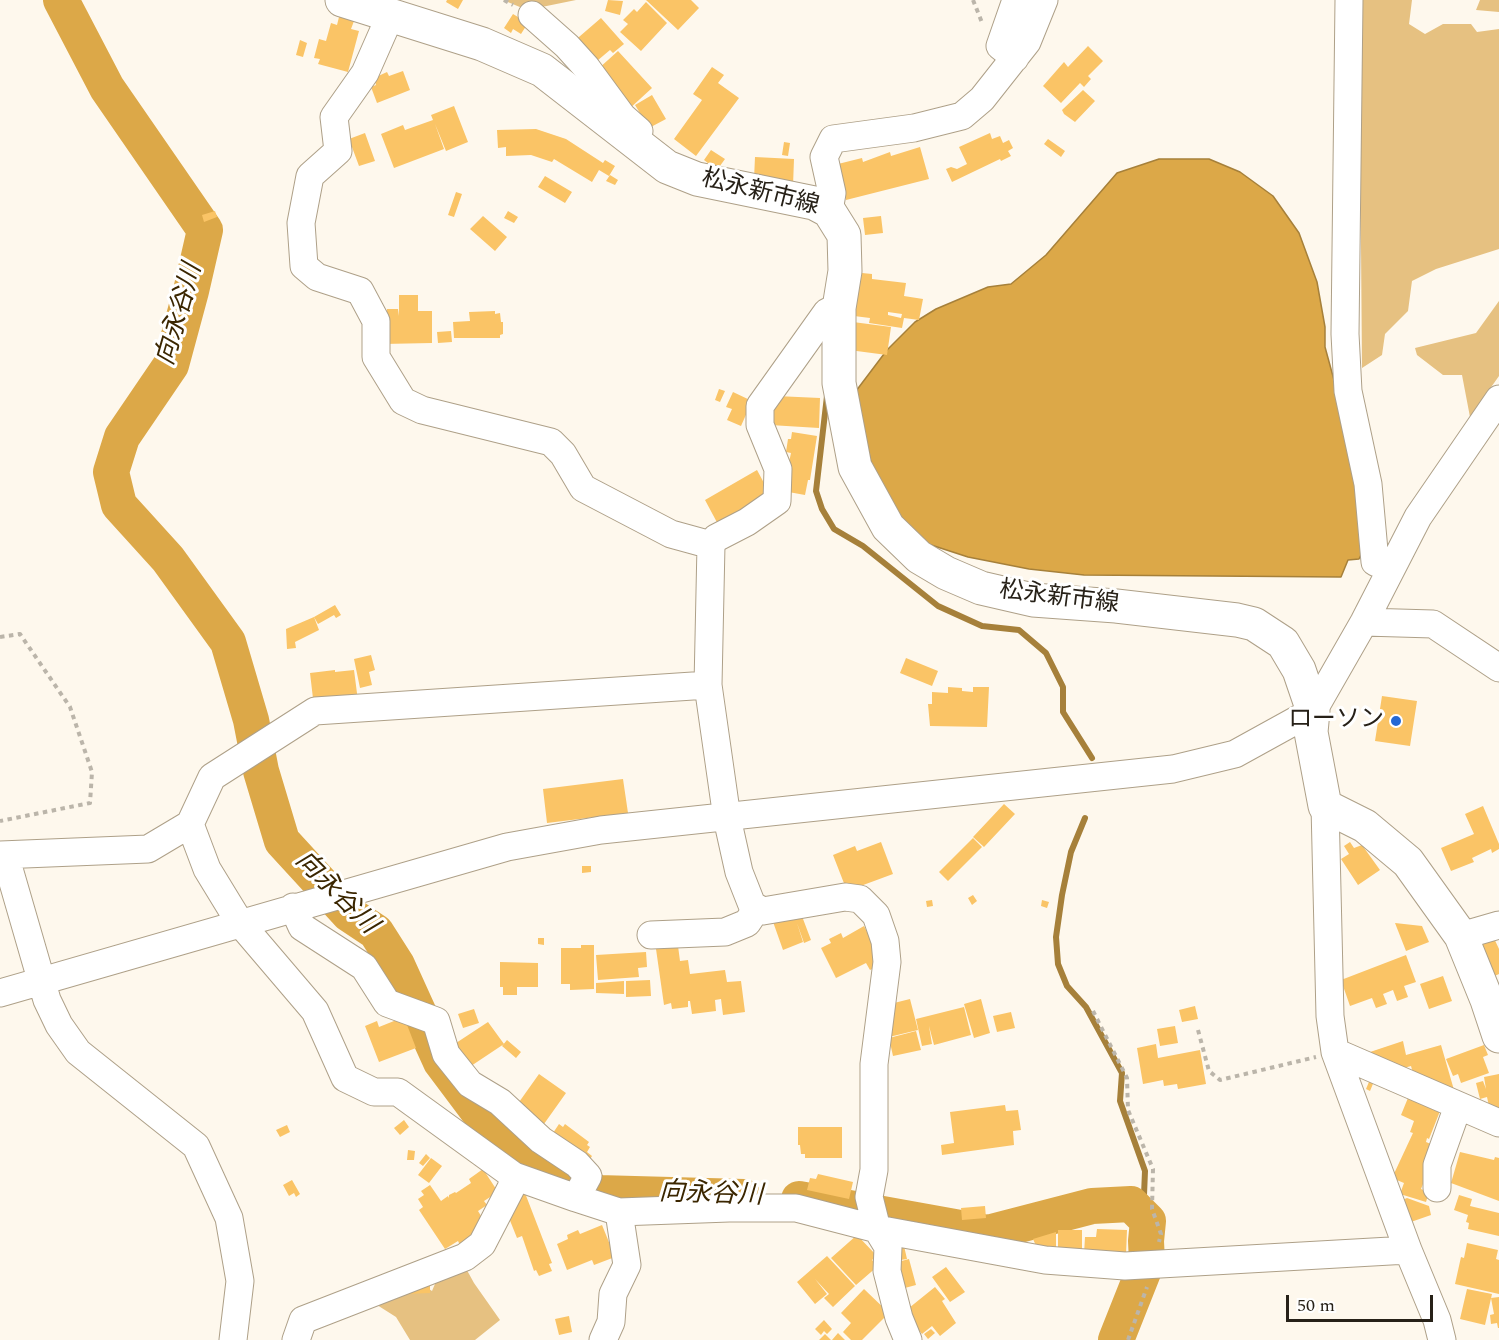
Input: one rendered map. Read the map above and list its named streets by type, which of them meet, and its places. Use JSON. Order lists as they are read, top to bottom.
{
  "streets": {
    "main road": ["松永新市線"]
  },
  "water": ["向永谷川"],
  "places": ["ローソン"],
  "scale_bar": "50 m"
}
